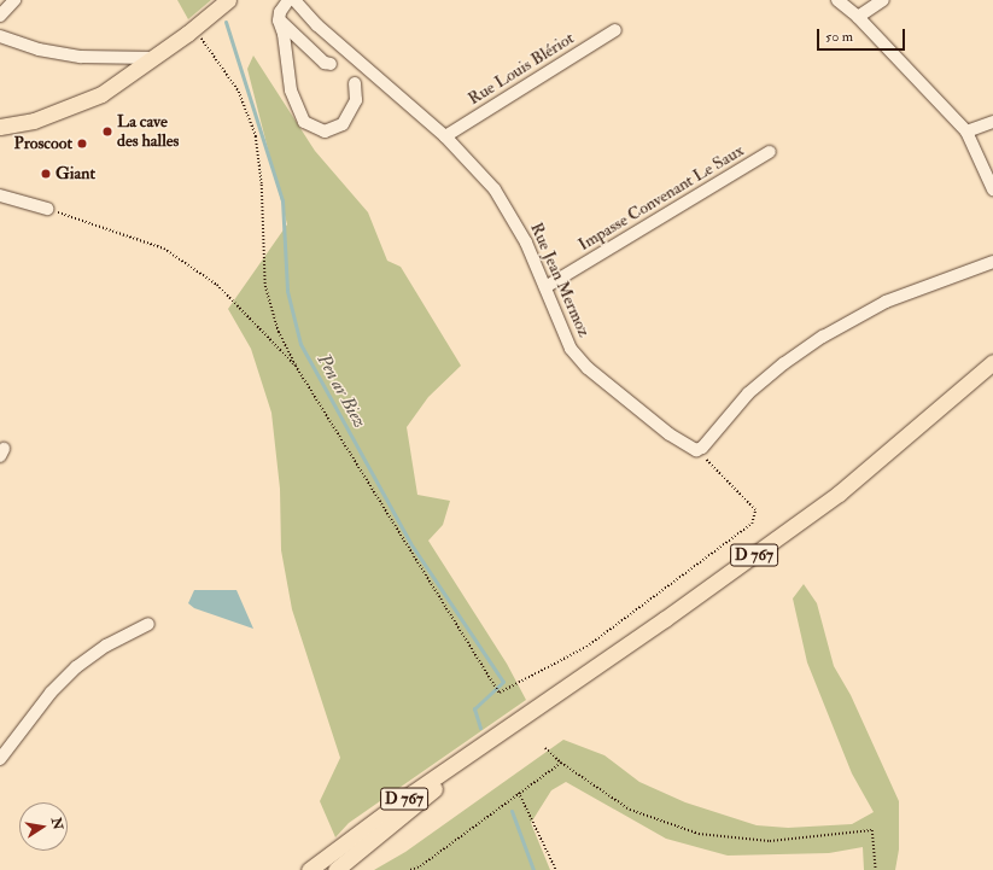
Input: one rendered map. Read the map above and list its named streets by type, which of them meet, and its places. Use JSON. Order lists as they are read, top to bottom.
{
  "streets": {
    "main road": ["D 767"],
    "street": ["Rue Louis Blériot", "Impasse Convenant Le Saux", "Rue Jean Mermoz"]
  },
  "crossings": [
    ["Rue Louis Blériot", "Rue Jean Mermoz"],
    ["Impasse Convenant Le Saux", "Rue Jean Mermoz"]
  ],
  "water": ["Pen ar Biez"],
  "places": ["La cave des halles", "Proscoot", "Giant"],
  "scale_bar": "50 m",
  "north": "right"
}
